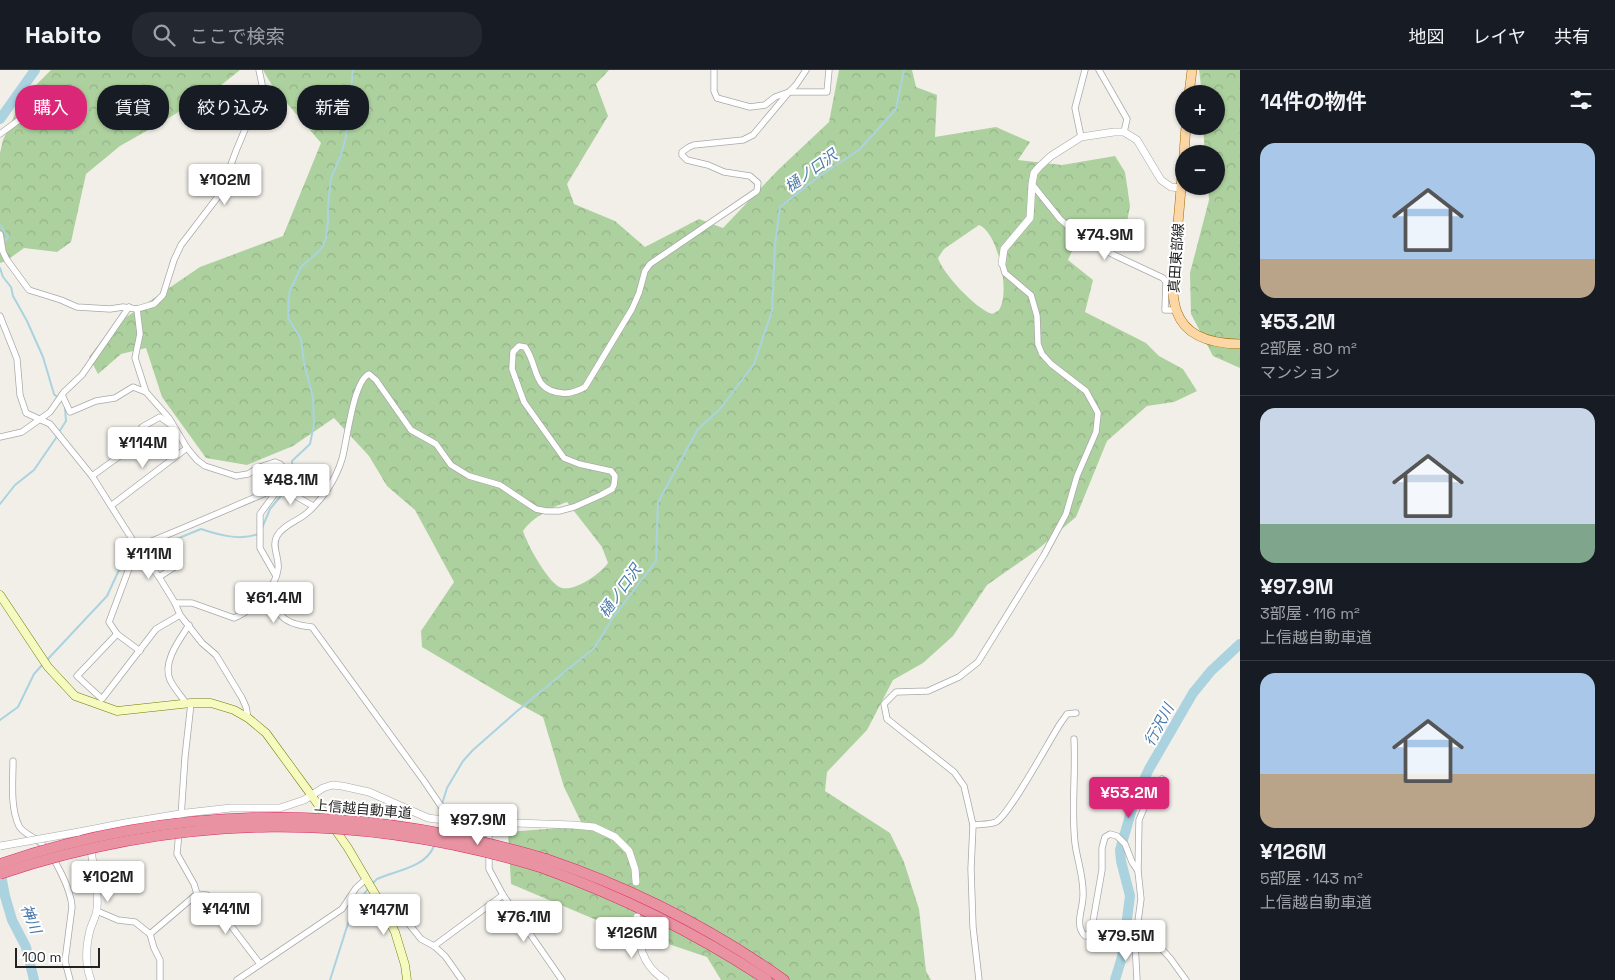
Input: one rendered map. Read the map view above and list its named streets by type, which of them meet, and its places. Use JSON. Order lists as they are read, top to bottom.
{
  "streets": {
    "highway": ["上信越自動車道"],
    "main road": ["真田東部線"]
  },
  "water": ["樋ノ口沢", "行沢川", "神川"],
  "scale_bar": "100 m",
  "page": {
    "header": "Habito",
    "search": "ここで検索",
    "nav": ["地図", "レイヤ", "共有"],
    "heading": "14件の物件",
    "map_buttons": ["+", "−"],
    "chip": [
      "購入",
      "賃貸",
      "絞り込み",
      "新着"
    ],
    "list": [
      {
        "name": "¥53.2M",
        "note": "2部屋 · 80 m² · マンション"
      },
      {
        "name": "¥97.9M",
        "note": "3部屋 · 116 m² · 上信越自動車道"
      },
      {
        "name": "¥126M",
        "note": "5部屋 · 143 m² · 上信越自動車道"
      }
    ],
    "price": [
      "¥102M",
      "¥74.9M",
      "¥114M",
      "¥48.1M",
      "¥111M",
      "¥61.4M",
      "¥53.2M",
      "¥97.9M",
      "¥102M",
      "¥141M",
      "¥147M",
      "¥76.1M",
      "¥126M",
      "¥79.5M"
    ],
    "scale": "100 m"
  }
}
